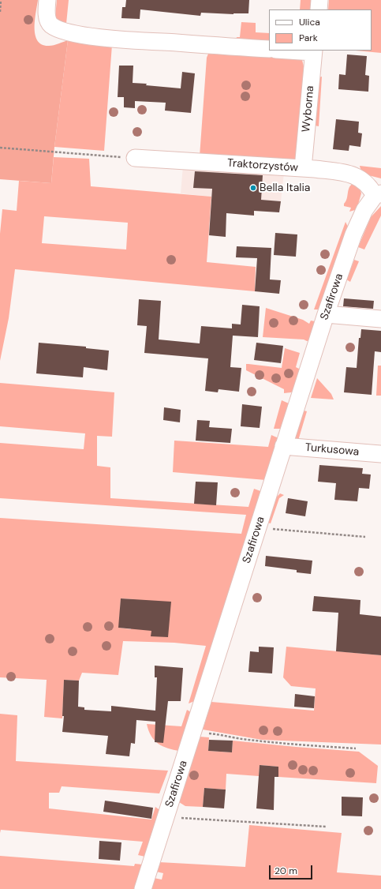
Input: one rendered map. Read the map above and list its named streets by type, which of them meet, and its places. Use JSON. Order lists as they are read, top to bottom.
{
  "streets": {
    "street": [
      "Wyborna",
      "Traktorzystów",
      "Szafirowa",
      "Turkusowa"
    ]
  },
  "crossings": [
    ["Wyborna", "Traktorzystów"],
    ["Traktorzystów", "Szafirowa"],
    ["Szafirowa", "Turkusowa"]
  ],
  "places": ["Bella Italia"],
  "legend": ["Ulica", "Park"],
  "scale_bar": "20 m"
}
